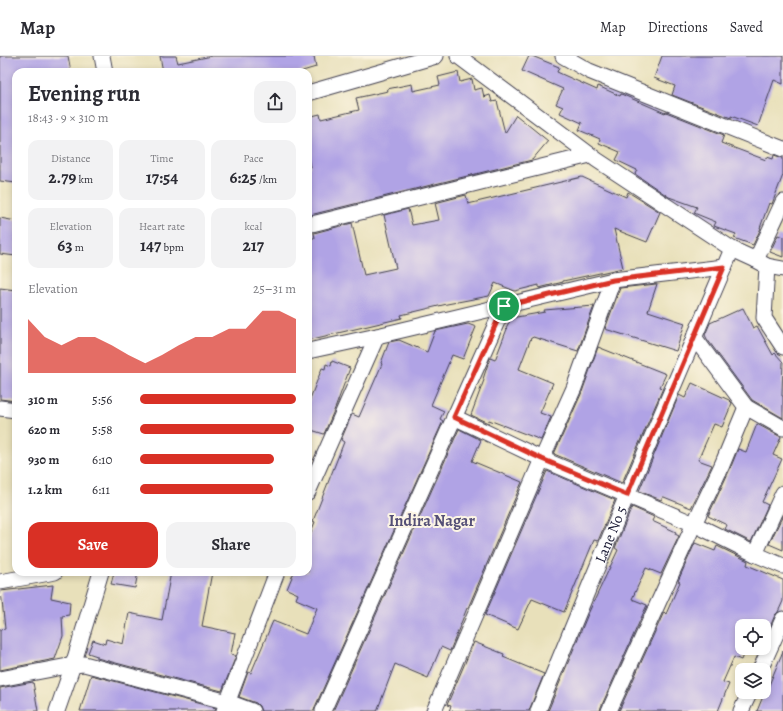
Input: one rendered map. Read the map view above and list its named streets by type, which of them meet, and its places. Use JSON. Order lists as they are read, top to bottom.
{
  "streets": {
    "street": ["Lane No 5"]
  },
  "districts": ["Indira Nagar"],
  "page": {
    "header": "Map",
    "nav": ["Map", "Directions", "Saved"],
    "heading": ["Evening run", "18:43 · 9 × 310 m"],
    "stats": [
      ["Distance", "2.79 km"],
      ["Time", "17:54"],
      ["Pace", "6:25 /km"],
      ["Elevation", "63 m"],
      ["Heart rate", "147 bpm"],
      ["kcal", "217"]
    ],
    "chart": ["Elevation", "25–31 m"],
    "list": [
      {
        "name": "310 m",
        "note": "5:56"
      },
      {
        "name": "620 m",
        "note": "5:58"
      },
      {
        "name": "930 m",
        "note": "6:10"
      },
      {
        "name": "1.2 km",
        "note": "6:11"
      }
    ],
    "buttons": ["Save", "Share"]
  }
}
